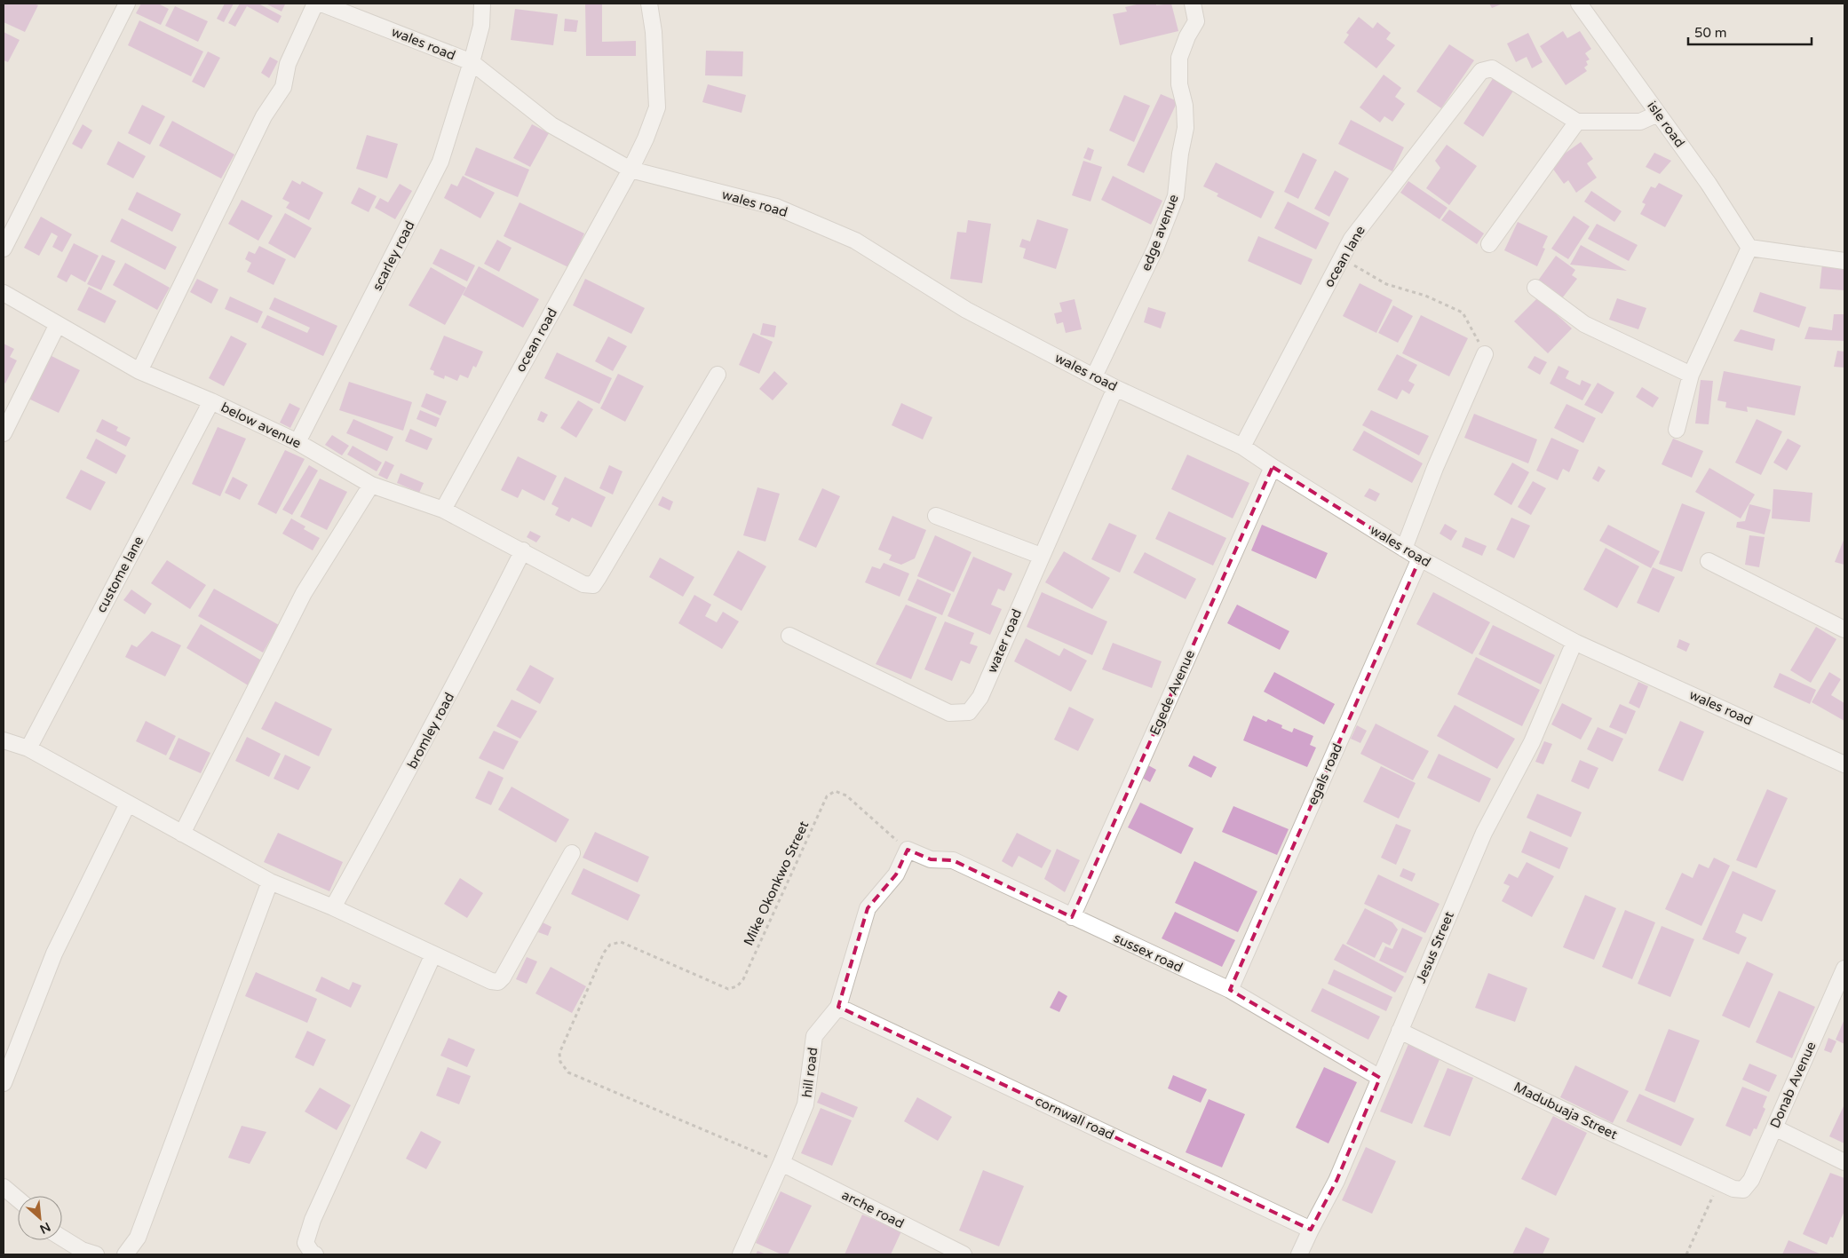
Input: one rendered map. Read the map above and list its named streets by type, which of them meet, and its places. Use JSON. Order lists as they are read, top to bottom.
{
  "streets": {
    "street": [
      "wales road",
      "isle road",
      "edge avenue",
      "scarley road",
      "ocean lane",
      "ocean road",
      "below avenue",
      "custome lane",
      "water road",
      "Egede Avenue",
      "bromley road",
      "egals road",
      "Jesus Street",
      "sussex road",
      "hill road",
      "Donab Avenue",
      "Madubuaja Street",
      "cornwall road",
      "arche road"
    ],
    "path": ["Mike Okonkwo Street"]
  },
  "crossings": [
    ["wales road", "edge avenue"],
    ["wales road", "scarley road"],
    ["wales road", "ocean lane"],
    ["wales road", "ocean road"],
    ["wales road", "water road"],
    ["wales road", "Egede Avenue"],
    ["wales road", "egals road"],
    ["wales road", "Jesus Street"],
    ["scarley road", "below avenue"],
    ["ocean road", "below avenue"],
    ["below avenue", "custome lane"],
    ["below avenue", "bromley road"],
    ["Egede Avenue", "sussex road"],
    ["egals road", "sussex road"],
    ["Mike Okonkwo Street", "sussex road"],
    ["Mike Okonkwo Street", "hill road"],
    ["Mike Okonkwo Street", "arche road"],
    ["Jesus Street", "sussex road"],
    ["Jesus Street", "Madubuaja Street"],
    ["Jesus Street", "cornwall road"],
    ["sussex road", "hill road"],
    ["hill road", "cornwall road"],
    ["hill road", "arche road"],
    ["Donab Avenue", "Madubuaja Street"]
  ],
  "scale_bar": "50 m",
  "north": "bottom right"
}
